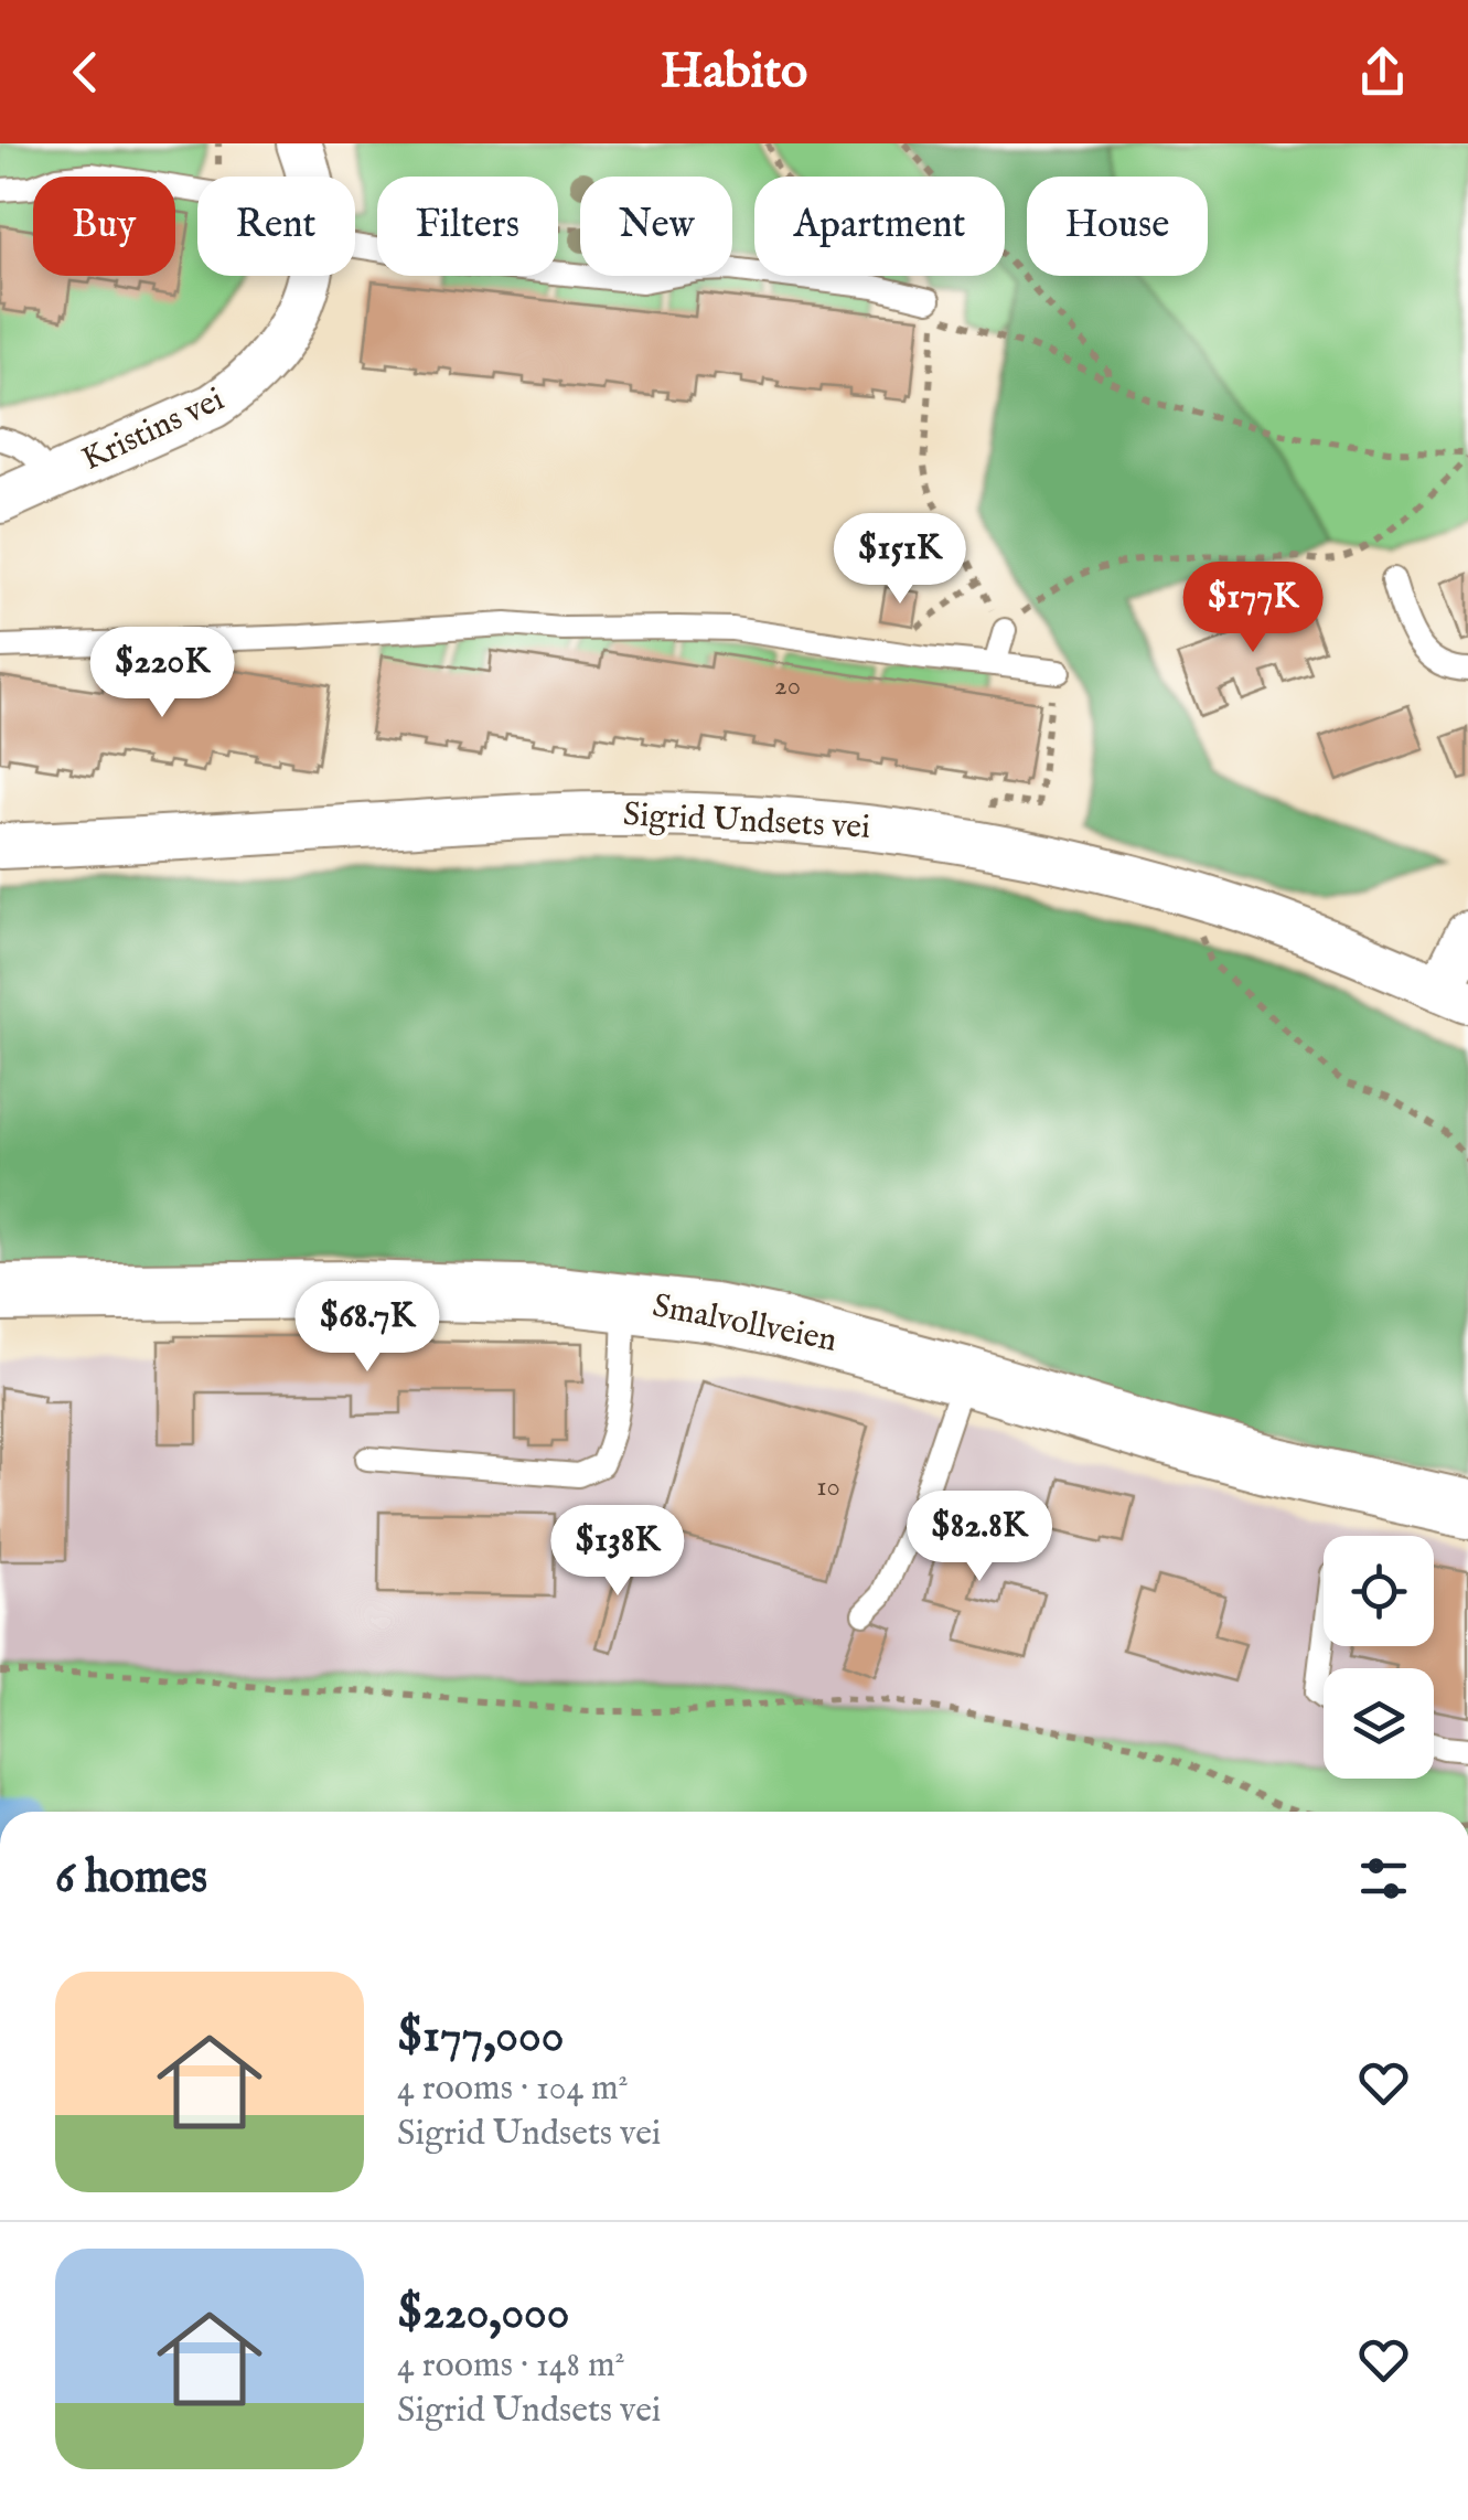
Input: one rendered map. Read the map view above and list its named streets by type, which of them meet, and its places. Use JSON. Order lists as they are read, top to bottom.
{
  "streets": {
    "street": ["Kristins vei", "Sigrid Undsets vei", "Smalvollveien"]
  },
  "house_numbers": ["20", "10"],
  "page": {
    "header": "Habito",
    "chip": [
      "Buy",
      "Rent",
      "Filters",
      "New",
      "Apartment",
      "House"
    ],
    "price": [
      "$151K",
      "$177K",
      "$220K",
      "$68.7K",
      "$82.8K",
      "$138K"
    ],
    "heading": "6 homes",
    "list": [
      {
        "name": "$177,000",
        "note": "4 rooms · 104 m² · Sigrid Undsets vei"
      },
      {
        "name": "$220,000",
        "note": "4 rooms · 148 m² · Sigrid Undsets vei"
      }
    ]
  }
}
